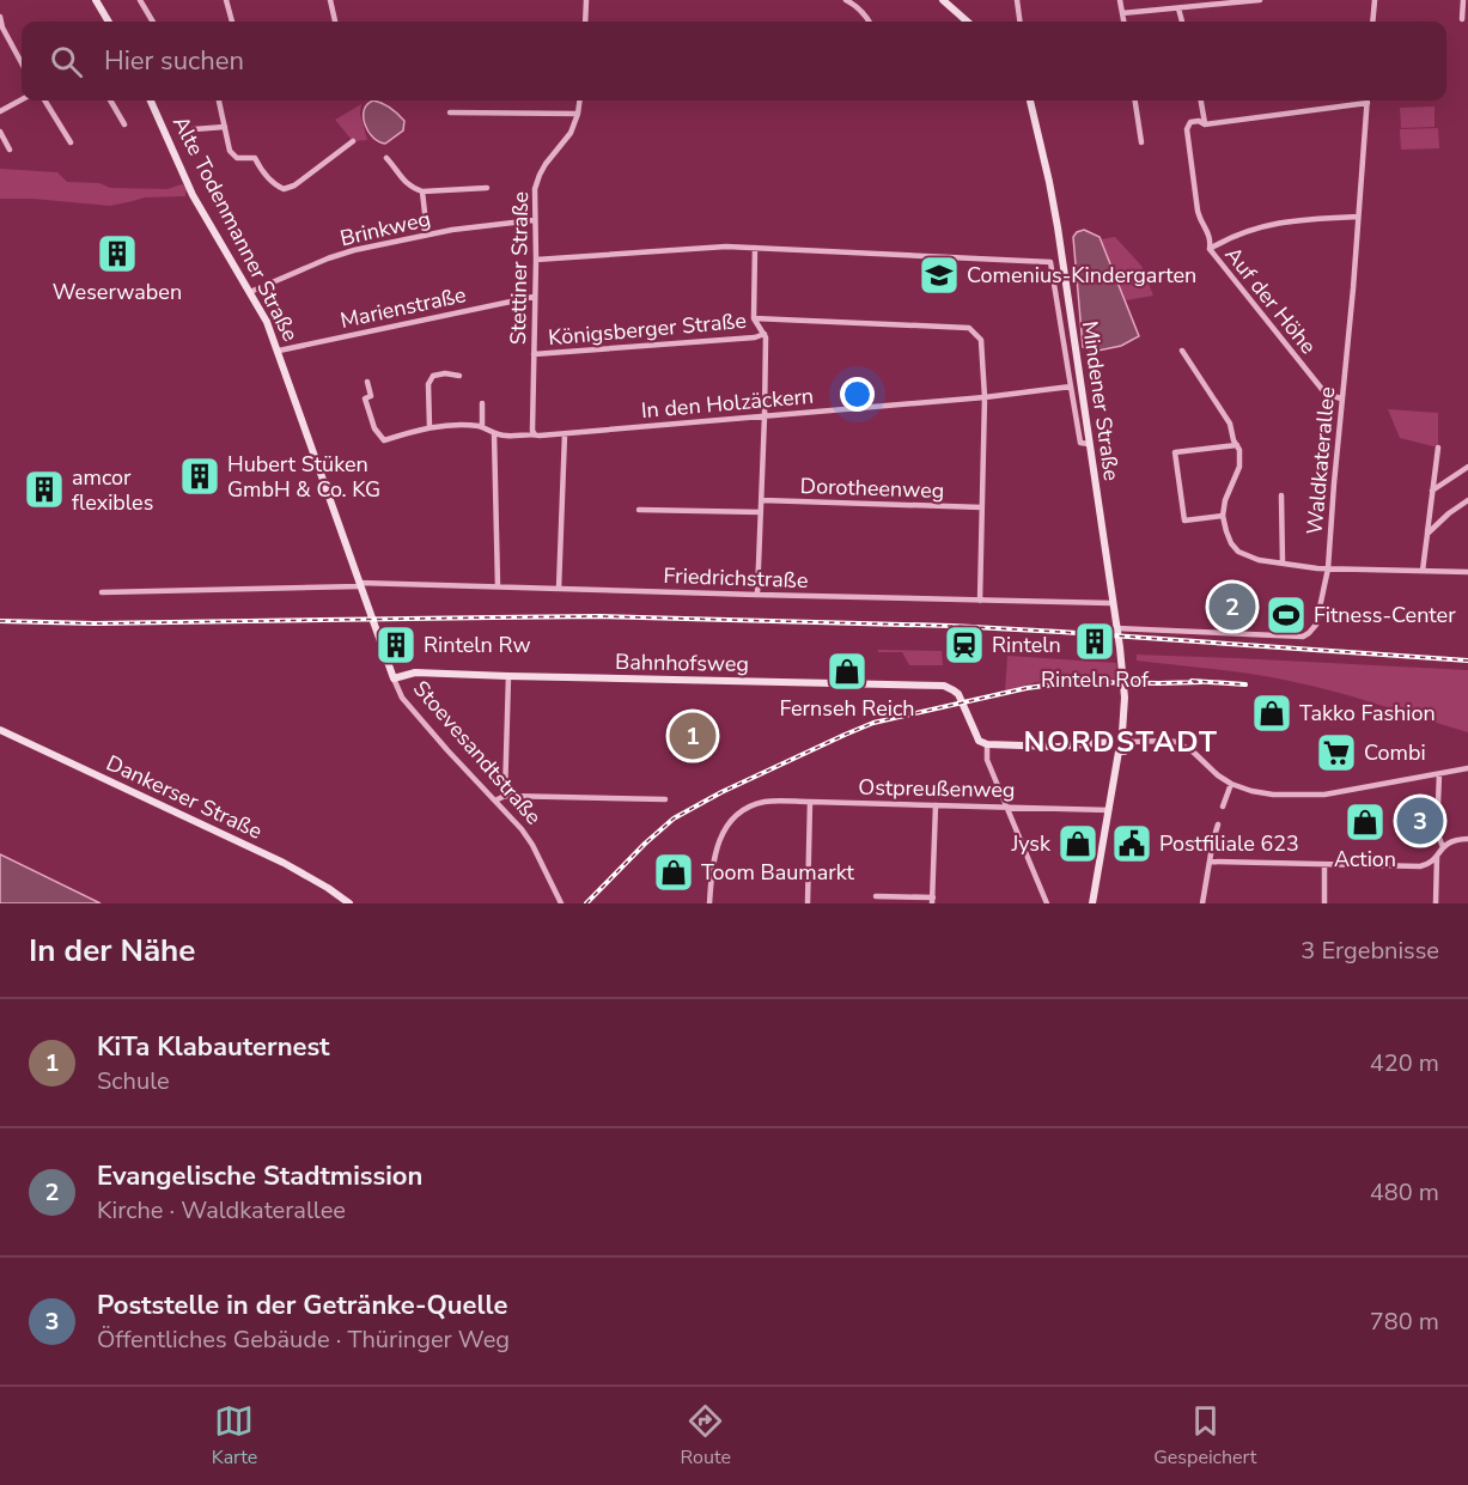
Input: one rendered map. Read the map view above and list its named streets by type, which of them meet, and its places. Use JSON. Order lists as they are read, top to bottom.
{
  "streets": {
    "street": [
      "Alte Todenmanner Straße",
      "Brinkweg",
      "Stettiner Straße",
      "Auf der Höhe",
      "Marienstraße",
      "Königsberger Straße",
      "Mindener Straße",
      "In den Holzäckern",
      "Waldkaterallee",
      "Dorotheenweg",
      "Friedrichstraße",
      "Bahnhofsweg",
      "Stoevesandtstraße",
      "Ostpreußenweg",
      "Dankerser Straße"
    ]
  },
  "crossings": [
    ["Alte Todenmanner Straße", "Brinkweg"],
    ["Alte Todenmanner Straße", "Marienstraße"],
    ["Alte Todenmanner Straße", "Friedrichstraße"],
    ["Alte Todenmanner Straße", "Stoevesandtstraße"],
    ["Brinkweg", "Stettiner Straße"],
    ["Stettiner Straße", "Marienstraße"],
    ["Stettiner Straße", "Königsberger Straße"],
    ["Stettiner Straße", "In den Holzäckern"],
    ["Auf der Höhe", "Waldkaterallee"],
    ["Mindener Straße", "Waldkaterallee"],
    ["Mindener Straße", "Friedrichstraße"],
    ["Friedrichstraße", "Stoevesandtstraße"],
    ["Bahnhofsweg", "Stoevesandtstraße"]
  ],
  "districts": ["NORDSTADT"],
  "places": {
    "building": [
      "Weserwaben",
      "Hubert Stüken GmbH & Co. KG",
      "amcor flexibles",
      "Rinteln Rof",
      "Rinteln Rw"
    ],
    "school or university": ["Comenius-Kindergarten"],
    "sports": ["Fitness-Center"],
    "station": ["Rinteln"],
    "shop": [
      "Fernseh Reich",
      "Takko Fashion",
      "Action",
      "Jysk",
      "Toom Baumarkt"
    ],
    "supermarket": ["Combi"],
    "public building": ["Postfiliale 623"]
  },
  "page": {
    "search": "Hier suchen",
    "pins": ["2", "1", "3"],
    "heading": ["In der Nähe", "3 Ergebnisse"],
    "list": [
      {
        "mark": "1",
        "name": "KiTa Klabauternest",
        "note": "Schule",
        "value": "420 m"
      },
      {
        "mark": "2",
        "name": "Evangelische Stadtmission",
        "note": "Kirche · Waldkaterallee",
        "value": "480 m"
      },
      {
        "mark": "3",
        "name": "Poststelle in der Getränke-Quelle",
        "note": "Öffentliches Gebäude · Thüringer Weg",
        "value": "780 m"
      }
    ],
    "nav": ["Karte", "Route", "Gespeichert"]
  }
}
